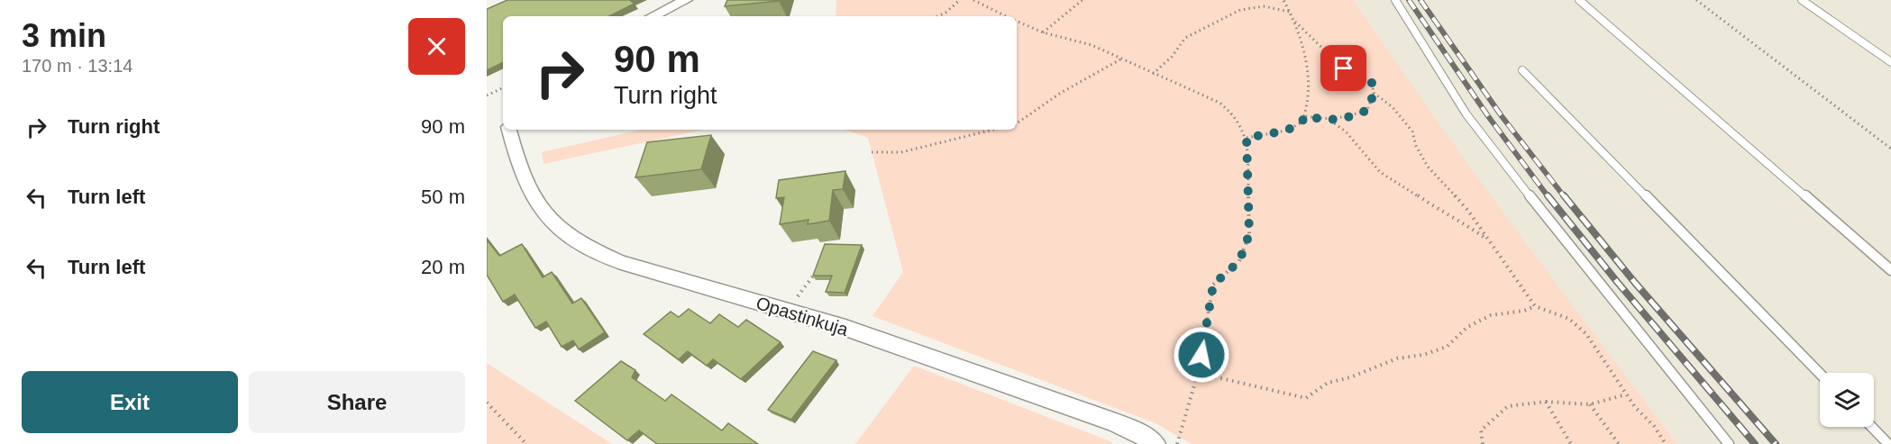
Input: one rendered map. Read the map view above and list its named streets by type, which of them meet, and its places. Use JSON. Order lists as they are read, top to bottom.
{
  "streets": {
    "street": ["Opastinkuja"]
  },
  "page": {
    "heading": ["3 min", "170 m · 13:14"],
    "turn": ["90 m", "Turn right"],
    "list": [
      {
        "name": "Turn right",
        "value": "90 m"
      },
      {
        "name": "Turn left",
        "value": "50 m"
      },
      {
        "name": "Turn left",
        "value": "20 m"
      }
    ],
    "buttons": ["Exit", "Share"]
  }
}
